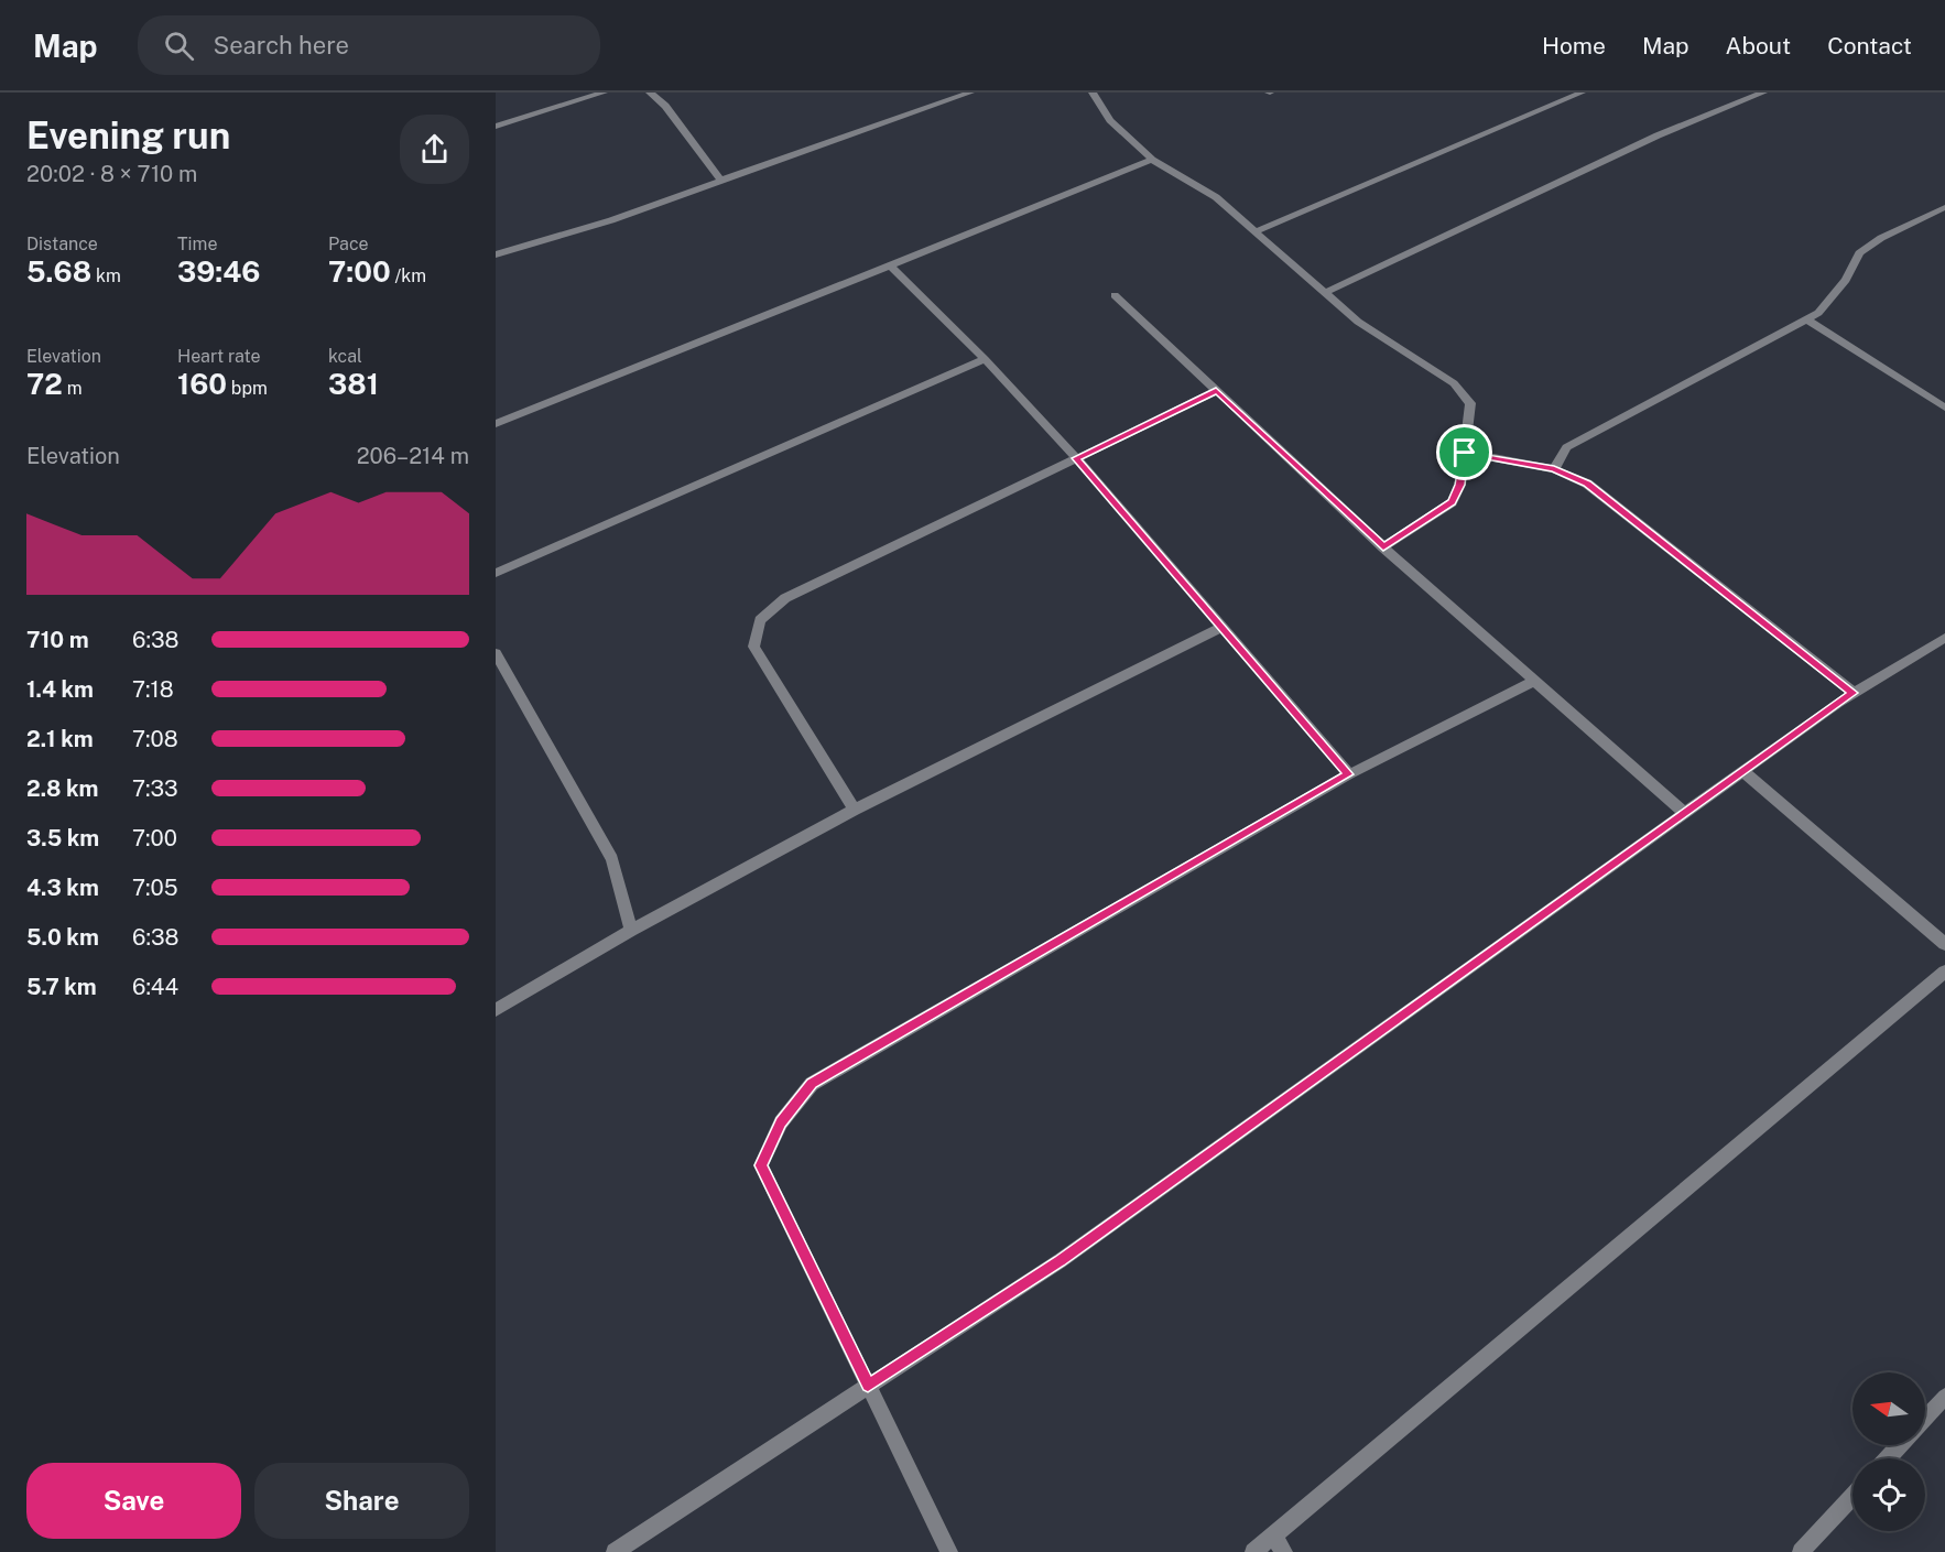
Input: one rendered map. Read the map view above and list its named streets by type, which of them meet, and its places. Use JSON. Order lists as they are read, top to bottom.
{
  "north": "left",
  "page": {
    "header": "Map",
    "search": "Search here",
    "nav": [
      "Home",
      "Map",
      "About",
      "Contact"
    ],
    "heading": ["Evening run", "20:02 · 8 × 710 m"],
    "stats": [
      ["Distance", "5.68 km"],
      ["Time", "39:46"],
      ["Pace", "7:00 /km"],
      ["Elevation", "72 m"],
      ["Heart rate", "160 bpm"],
      ["kcal", "381"]
    ],
    "chart": ["Elevation", "206–214 m"],
    "list": [
      {
        "name": "710 m",
        "note": "6:38"
      },
      {
        "name": "1.4 km",
        "note": "7:18"
      },
      {
        "name": "2.1 km",
        "note": "7:08"
      },
      {
        "name": "2.8 km",
        "note": "7:33"
      },
      {
        "name": "3.5 km",
        "note": "7:00"
      },
      {
        "name": "4.3 km",
        "note": "7:05"
      },
      {
        "name": "5.0 km",
        "note": "6:38"
      },
      {
        "name": "5.7 km",
        "note": "6:44"
      }
    ],
    "buttons": ["Save", "Share"]
  }
}
